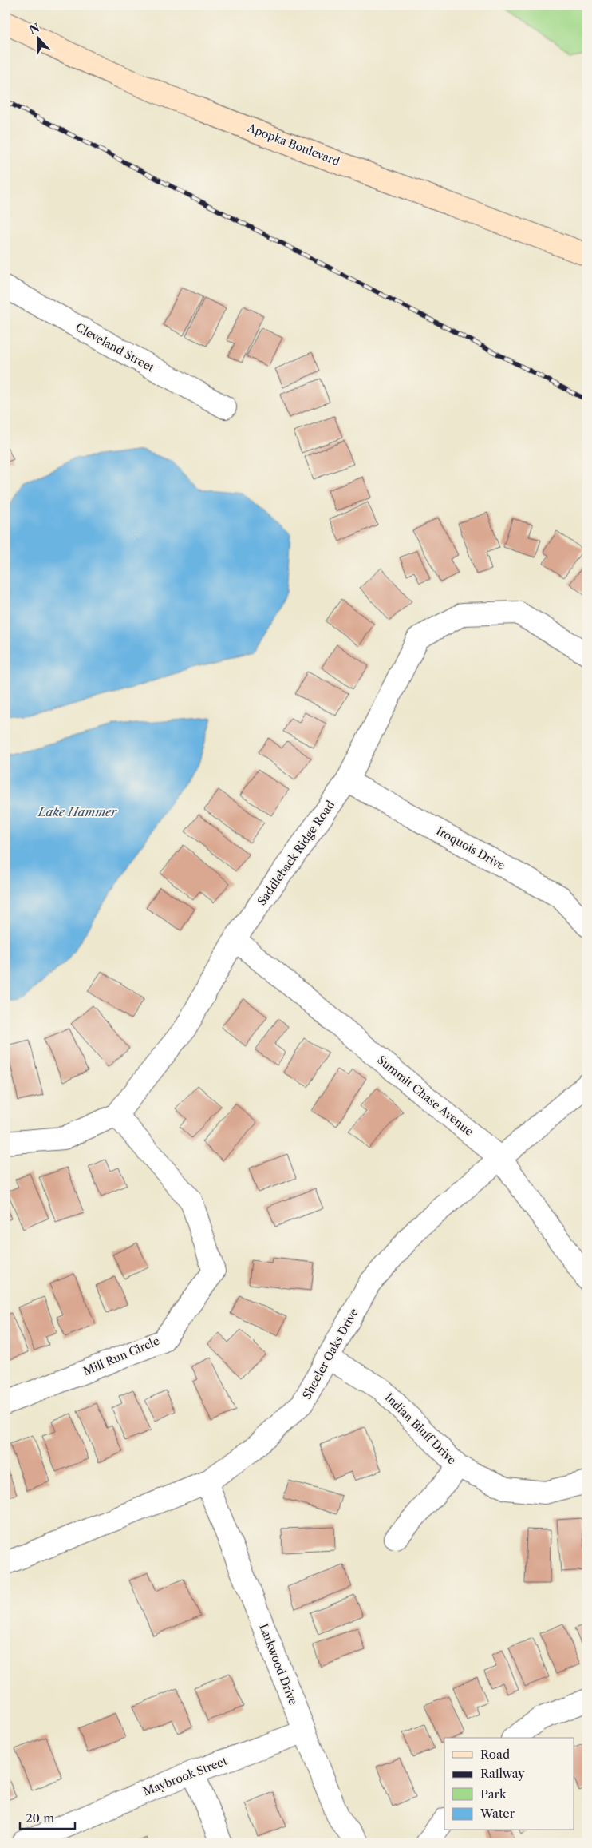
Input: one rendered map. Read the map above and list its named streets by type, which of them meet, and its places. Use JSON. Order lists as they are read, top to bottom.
{
  "streets": {
    "street": [
      "Apopka Boulevard",
      "Cleveland Street",
      "Iroquois Drive",
      "Saddleback Ridge Road",
      "Summit Chase Avenue",
      "Sheeler Oaks Drive",
      "Mill Run Circle",
      "Indian Bluff Drive",
      "Larkwood Drive",
      "Maybrook Street"
    ]
  },
  "crossings": [
    ["Iroquois Drive", "Saddleback Ridge Road"],
    ["Saddleback Ridge Road", "Summit Chase Avenue"],
    ["Saddleback Ridge Road", "Mill Run Circle"],
    ["Summit Chase Avenue", "Sheeler Oaks Drive"],
    ["Sheeler Oaks Drive", "Indian Bluff Drive"],
    ["Sheeler Oaks Drive", "Larkwood Drive"],
    ["Larkwood Drive", "Maybrook Street"]
  ],
  "water": ["Lake Hammer"],
  "legend": [
    "Road",
    "Railway",
    "Park",
    "Water"
  ],
  "scale_bar": "20 m",
  "north": "top"
}
